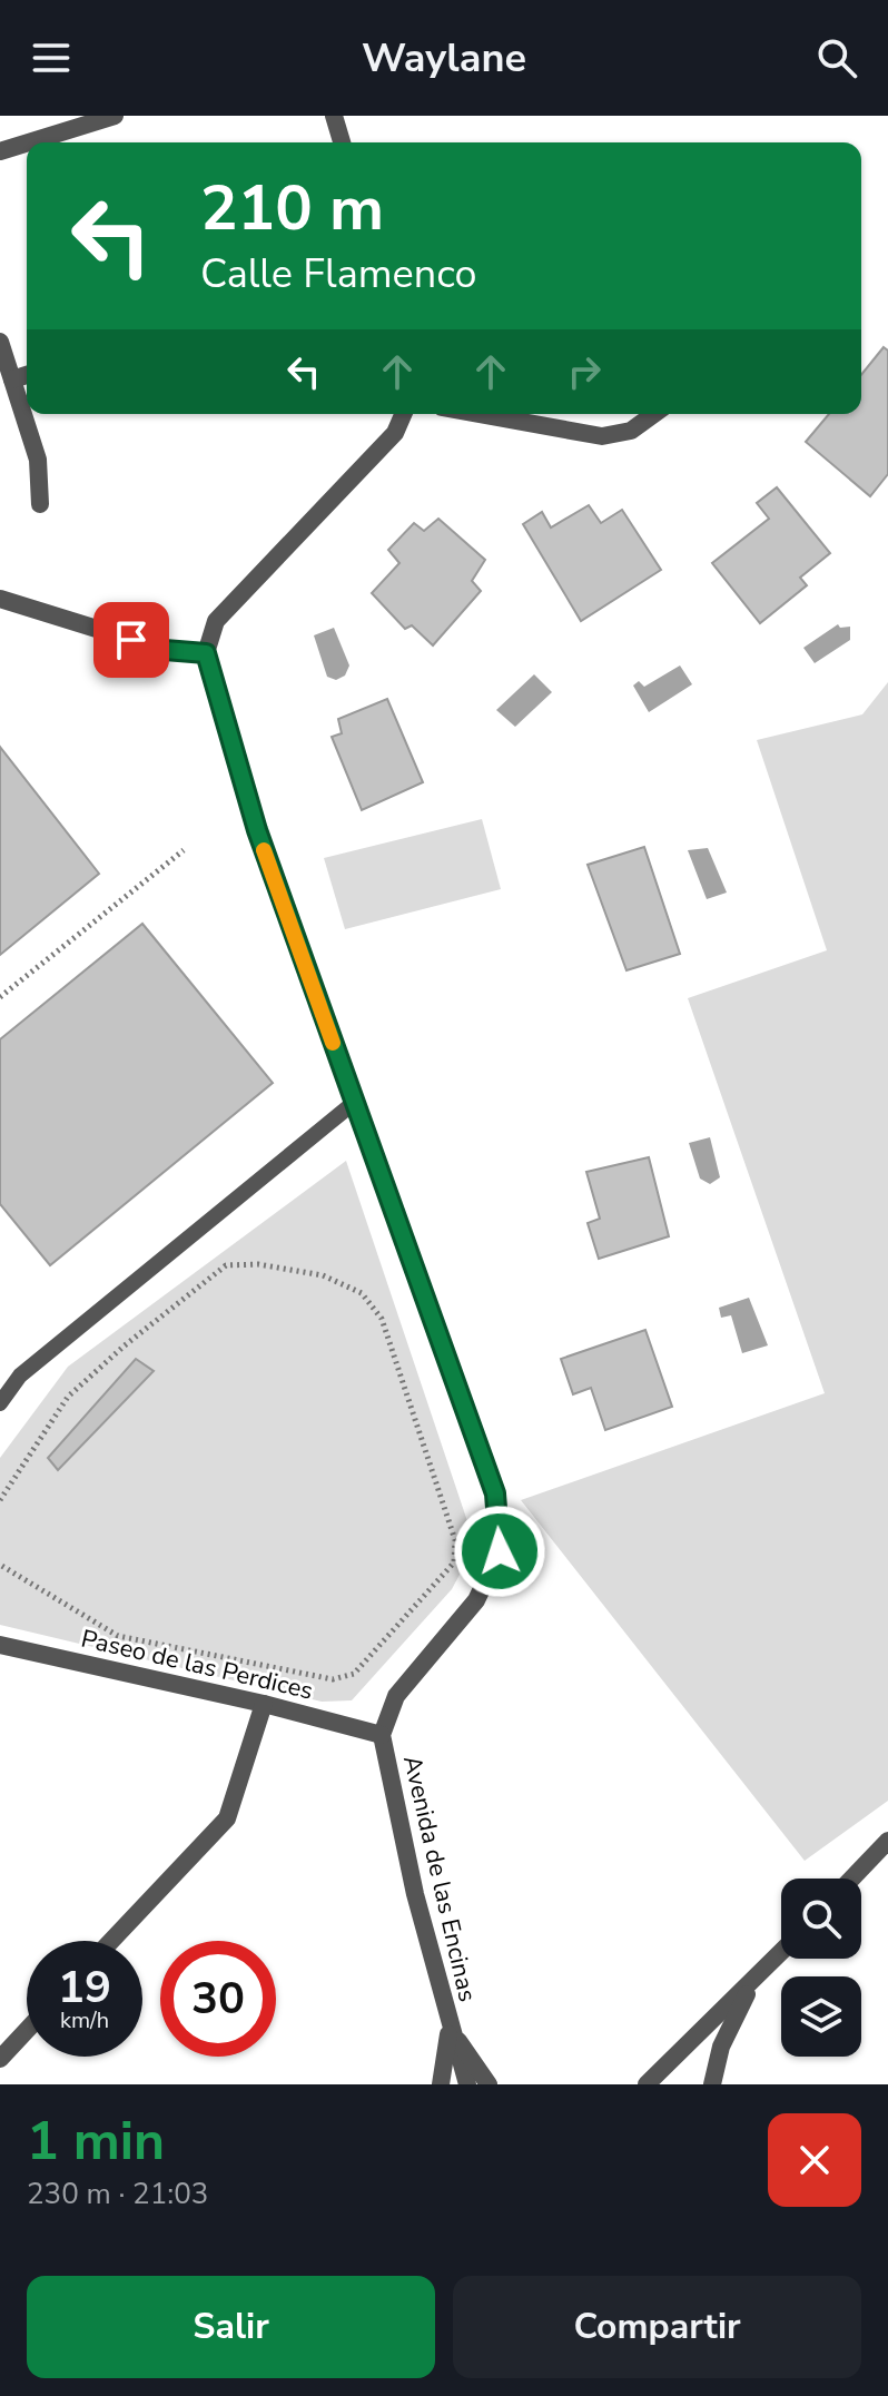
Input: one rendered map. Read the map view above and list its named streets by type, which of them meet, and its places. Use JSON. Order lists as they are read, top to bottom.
{
  "streets": {
    "street": ["Paseo de las Perdices", "Avenida de las Encinas"]
  },
  "crossings": [
    ["Paseo de las Perdices", "Avenida de las Encinas"]
  ],
  "page": {
    "header": "Waylane",
    "turn": ["210 m", "Calle Flamenco"],
    "speed": "19 km/h",
    "limit": "30",
    "heading": ["1 min", "230 m · 21:03"],
    "buttons": ["Salir", "Compartir"]
  }
}
